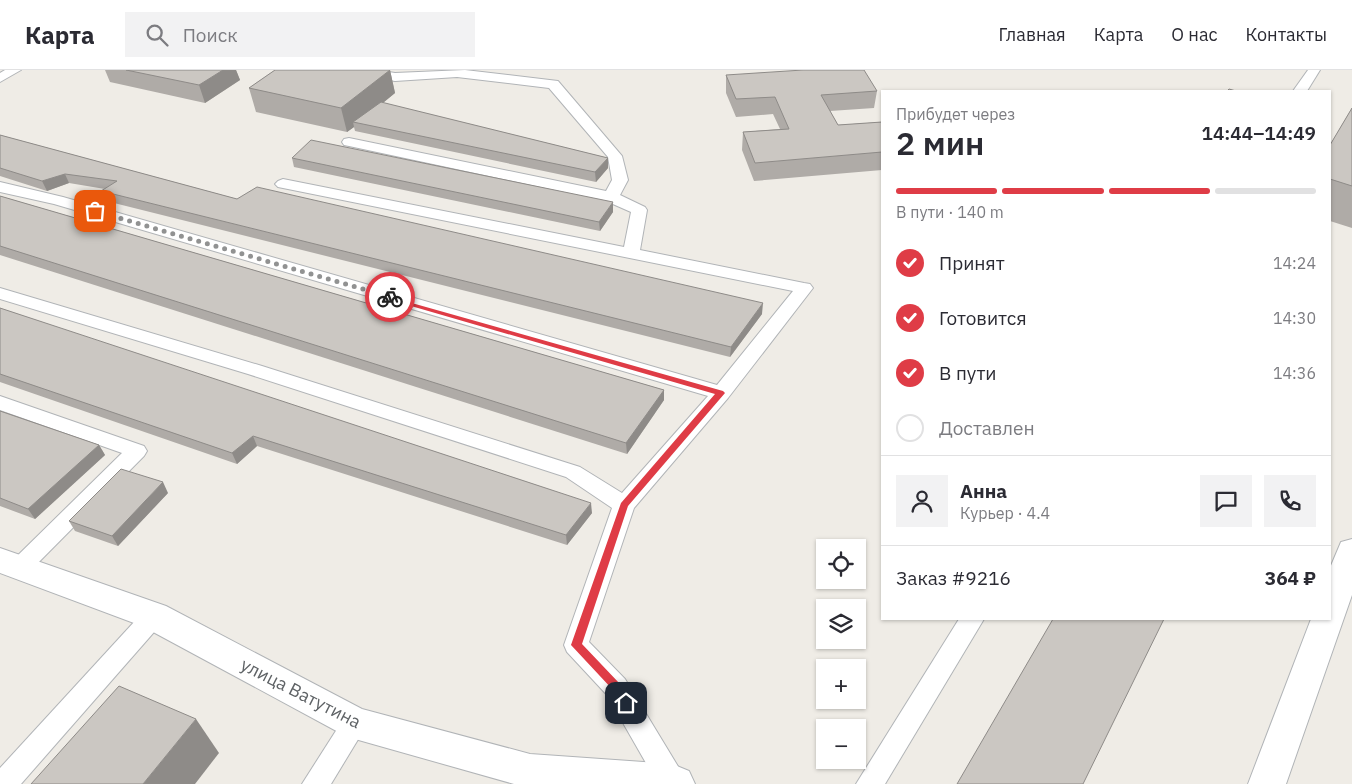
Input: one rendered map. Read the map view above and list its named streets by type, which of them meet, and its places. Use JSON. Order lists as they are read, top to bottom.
{
  "streets": {
    "street": ["улица Ватутина"]
  },
  "page": {
    "header": "Карта",
    "search": "Поиск",
    "nav": [
      "Главная",
      "Карта",
      "О нас",
      "Контакты"
    ],
    "heading": ["2 мин", "Прибудет через", "14:44–14:49"],
    "panel": [
      "Анна",
      "Курьер · 4.4",
      "Заказ #9216",
      "364 ₽"
    ],
    "bar": "В пути · 140 m",
    "list": [
      ["Принят", "14:24"],
      ["Готовится", "14:30"],
      ["В пути", "14:36"],
      "Доставлен"
    ],
    "map_buttons": ["+", "−"]
  }
}
